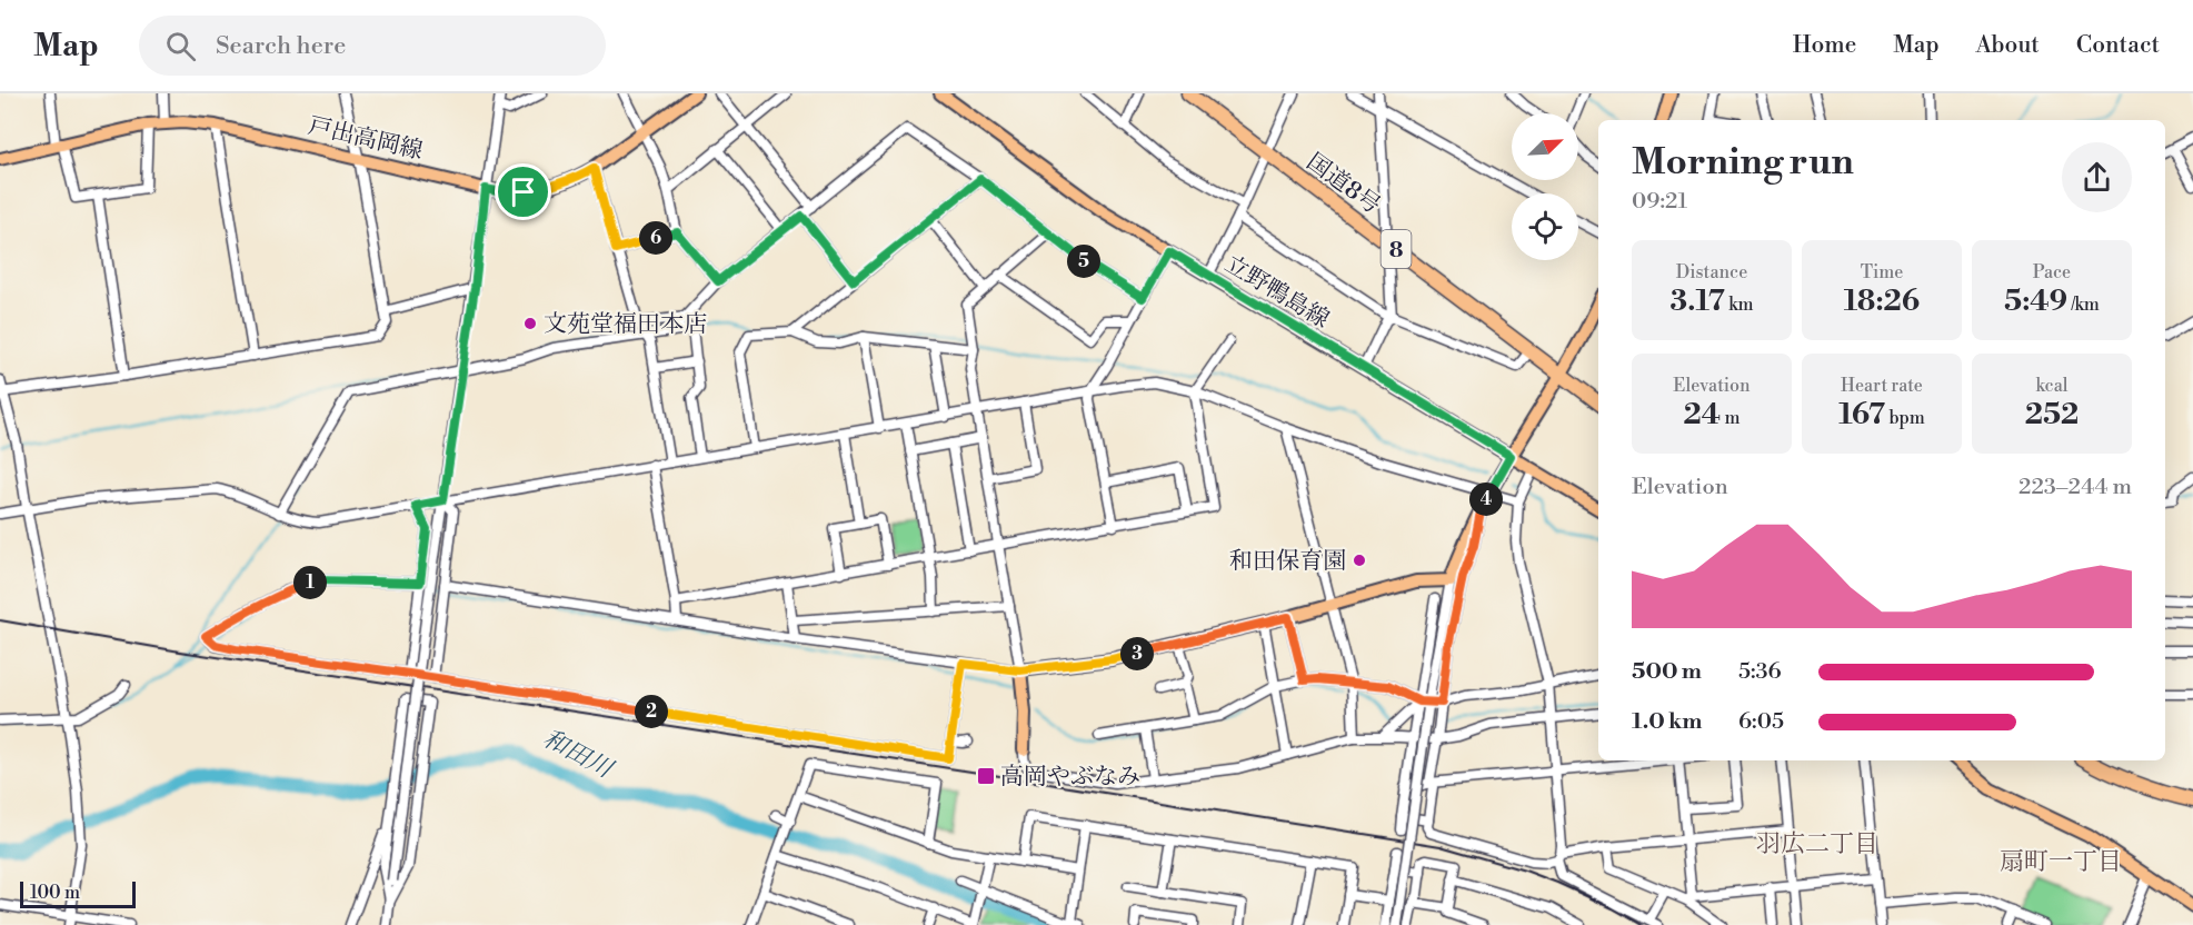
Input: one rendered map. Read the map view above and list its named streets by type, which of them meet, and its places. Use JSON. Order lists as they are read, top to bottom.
{
  "streets": {
    "highway": ["国道8号", "8"],
    "main road": ["戸出高岡線", "立野鴨島線"]
  },
  "districts": ["羽広二丁目", "扇町一丁目"],
  "water": ["和田川"],
  "places": {
    "other": ["文苑堂福田本店", "和田保育園"],
    "transit": ["高岡やぶなみ"]
  },
  "scale_bar": "100 m",
  "north": "top right",
  "page": {
    "header": "Map",
    "search": "Search here",
    "nav": [
      "Home",
      "Map",
      "About",
      "Contact"
    ],
    "heading": ["Morning run", "09:21"],
    "pins": [
      "6",
      "5",
      "4",
      "1",
      "3",
      "2"
    ],
    "stats": [
      ["Distance", "3.17 km"],
      ["Time", "18:26"],
      ["Pace", "5:49 /km"],
      ["Elevation", "24 m"],
      ["Heart rate", "167 bpm"],
      ["kcal", "252"]
    ],
    "chart": ["Elevation", "223–244 m"],
    "list": [
      {
        "name": "500 m",
        "note": "5:36"
      },
      {
        "name": "1.0 km",
        "note": "6:05"
      }
    ],
    "scale": "100 m"
  }
}
